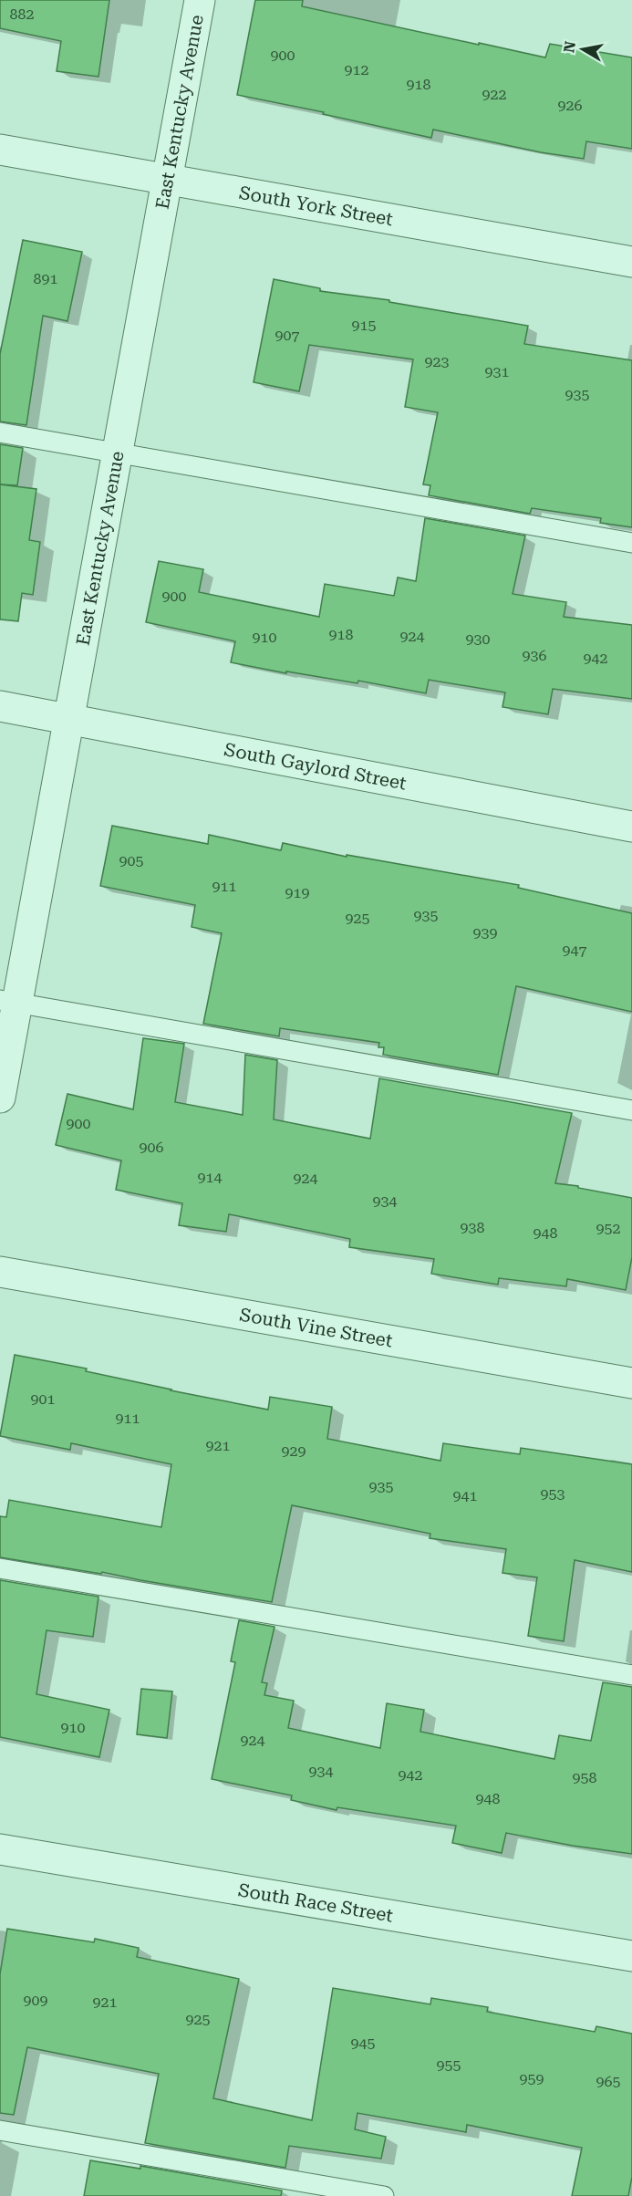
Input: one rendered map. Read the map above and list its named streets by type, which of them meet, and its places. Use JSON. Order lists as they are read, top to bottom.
{
  "streets": {
    "street": [
      "East Kentucky Avenue",
      "South York Street",
      "South Gaylord Street",
      "South Vine Street",
      "South Race Street"
    ]
  },
  "crossings": [
    ["East Kentucky Avenue", "South York Street"],
    ["East Kentucky Avenue", "South Gaylord Street"]
  ],
  "house_numbers": [
    "882",
    "900",
    "912",
    "918",
    "922",
    "926",
    "891",
    "915",
    "907",
    "923",
    "931",
    "935",
    "900",
    "918",
    "924",
    "910",
    "930",
    "936",
    "942",
    "905",
    "911",
    "919",
    "935",
    "925",
    "939",
    "947",
    "900",
    "906",
    "914",
    "924",
    "934",
    "938",
    "952",
    "948",
    "901",
    "911",
    "921",
    "929",
    "935",
    "953",
    "941",
    "910",
    "924",
    "934",
    "942",
    "958",
    "948",
    "909",
    "921",
    "925",
    "945",
    "955",
    "959",
    "965"
  ],
  "north": "left"
}
